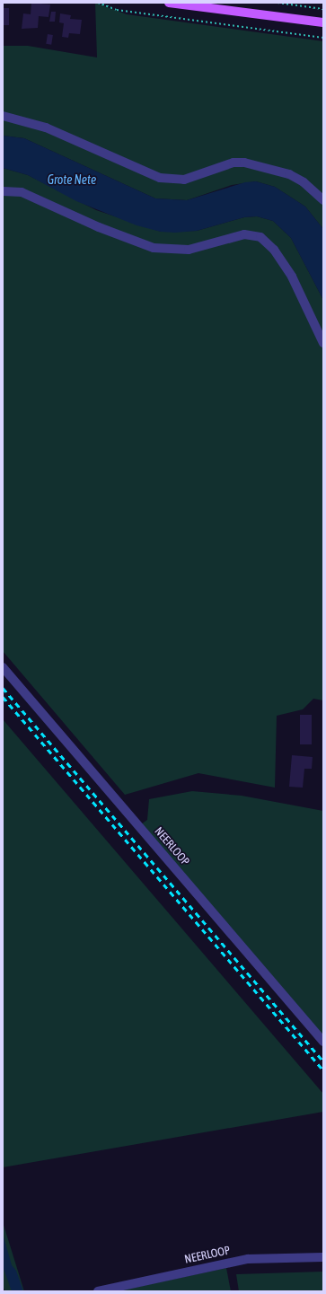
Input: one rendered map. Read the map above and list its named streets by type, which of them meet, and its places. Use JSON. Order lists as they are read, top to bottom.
{
  "streets": {
    "street": ["NEERLOOP"]
  },
  "water": ["Grote Nete"]
}
